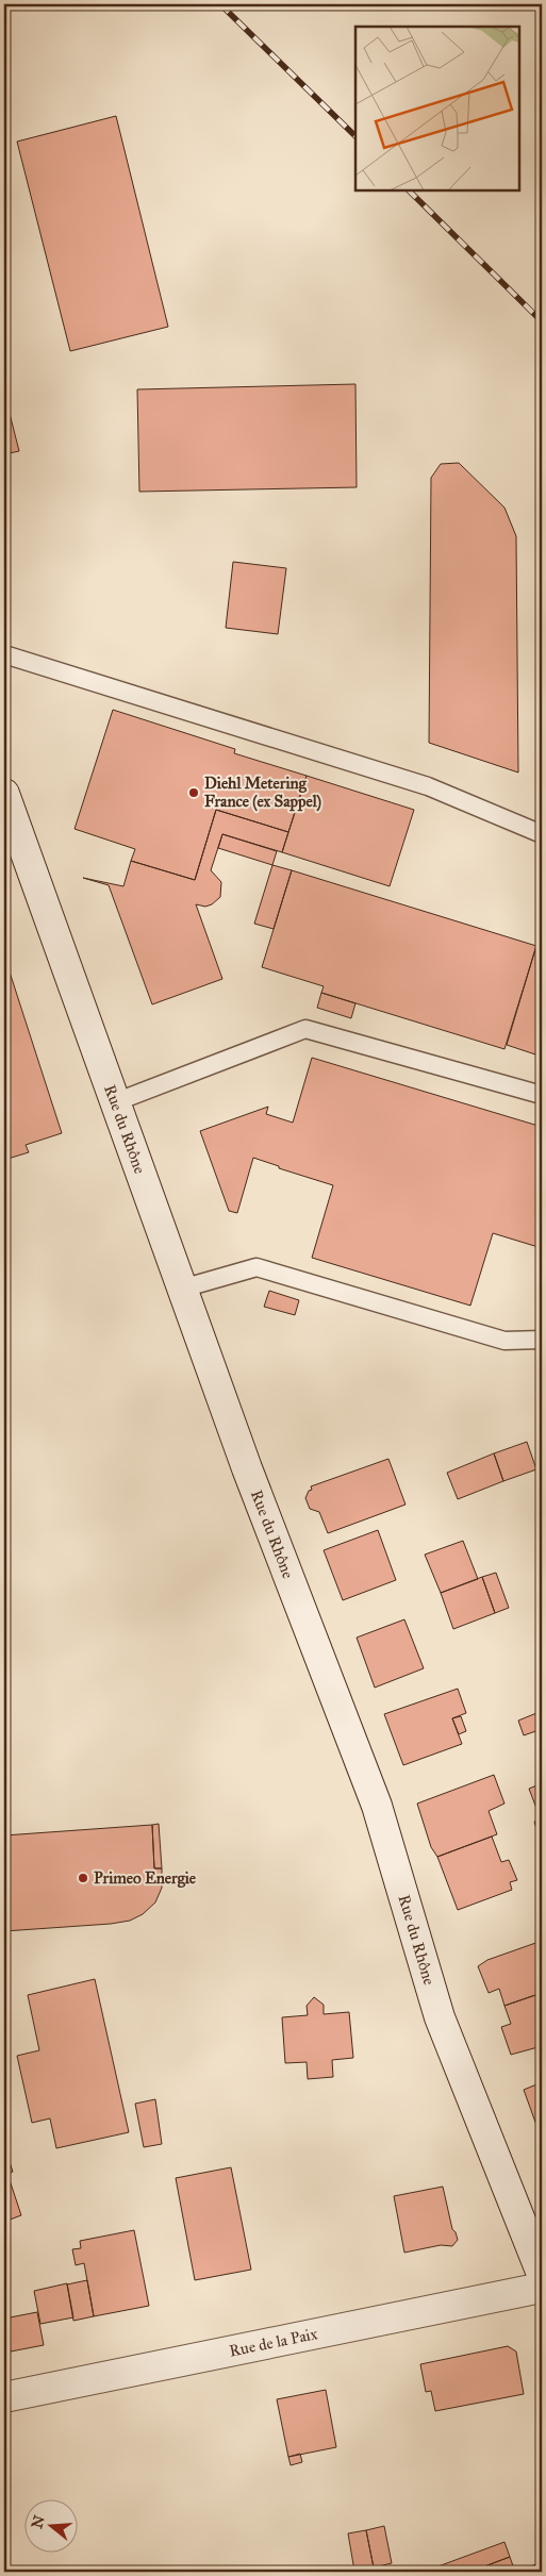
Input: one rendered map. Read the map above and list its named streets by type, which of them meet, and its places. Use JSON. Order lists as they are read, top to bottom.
{
  "streets": {
    "street": ["Rue du Rhône", "Rue de la Paix"]
  },
  "places": ["Diehl Metering France (ex Sappel)", "Primeo Energie"],
  "north": "left"
}
